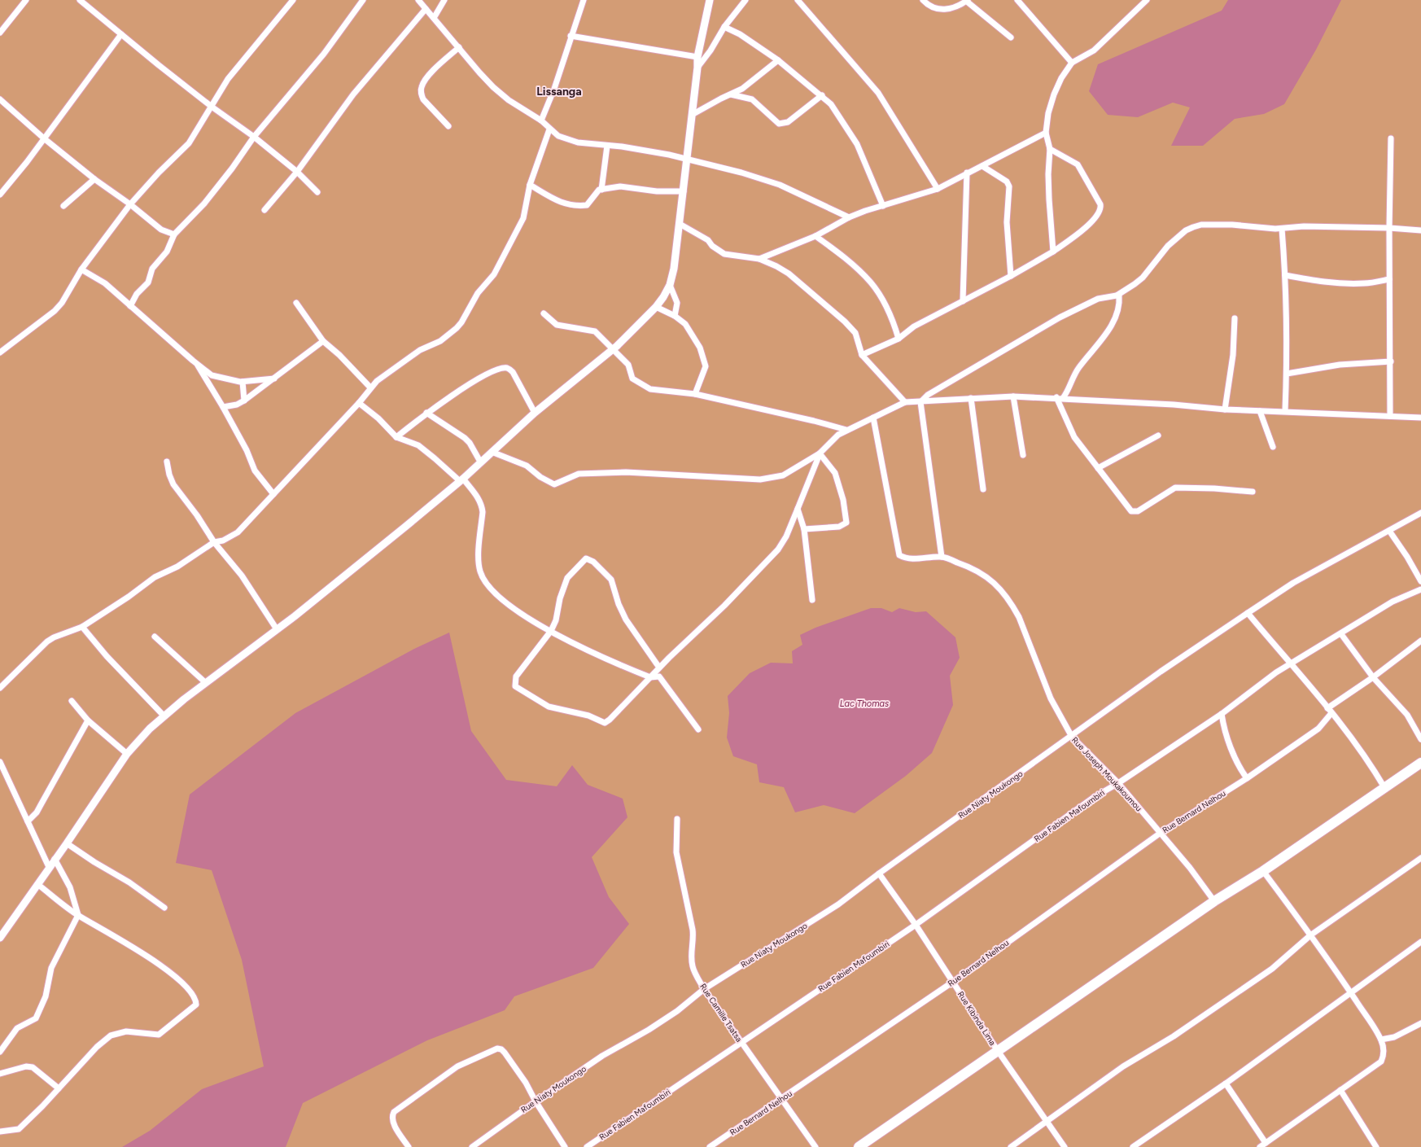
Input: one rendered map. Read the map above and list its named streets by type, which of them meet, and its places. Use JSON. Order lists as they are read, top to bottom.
{
  "streets": {
    "street": [
      "Rue Joseph Moukakoumou",
      "Rue Niaty Moukongo",
      "Rue Bernard Nelhou",
      "Rue Fabien Mafoumbiri",
      "Rue Camille Tsatsa",
      "Rue Kibinda Lima"
    ]
  },
  "crossings": [
    ["Rue Joseph Moukakoumou", "Rue Niaty Moukongo"],
    ["Rue Joseph Moukakoumou", "Rue Bernard Nelhou"],
    ["Rue Joseph Moukakoumou", "Rue Fabien Mafoumbiri"],
    ["Rue Niaty Moukongo", "Rue Camille Tsatsa"],
    ["Rue Niaty Moukongo", "Rue Kibinda Lima"],
    ["Rue Bernard Nelhou", "Rue Camille Tsatsa"],
    ["Rue Bernard Nelhou", "Rue Kibinda Lima"],
    ["Rue Fabien Mafoumbiri", "Rue Camille Tsatsa"],
    ["Rue Fabien Mafoumbiri", "Rue Kibinda Lima"]
  ],
  "districts": ["Lissanga"],
  "water": ["Lac Thomas"]
}
